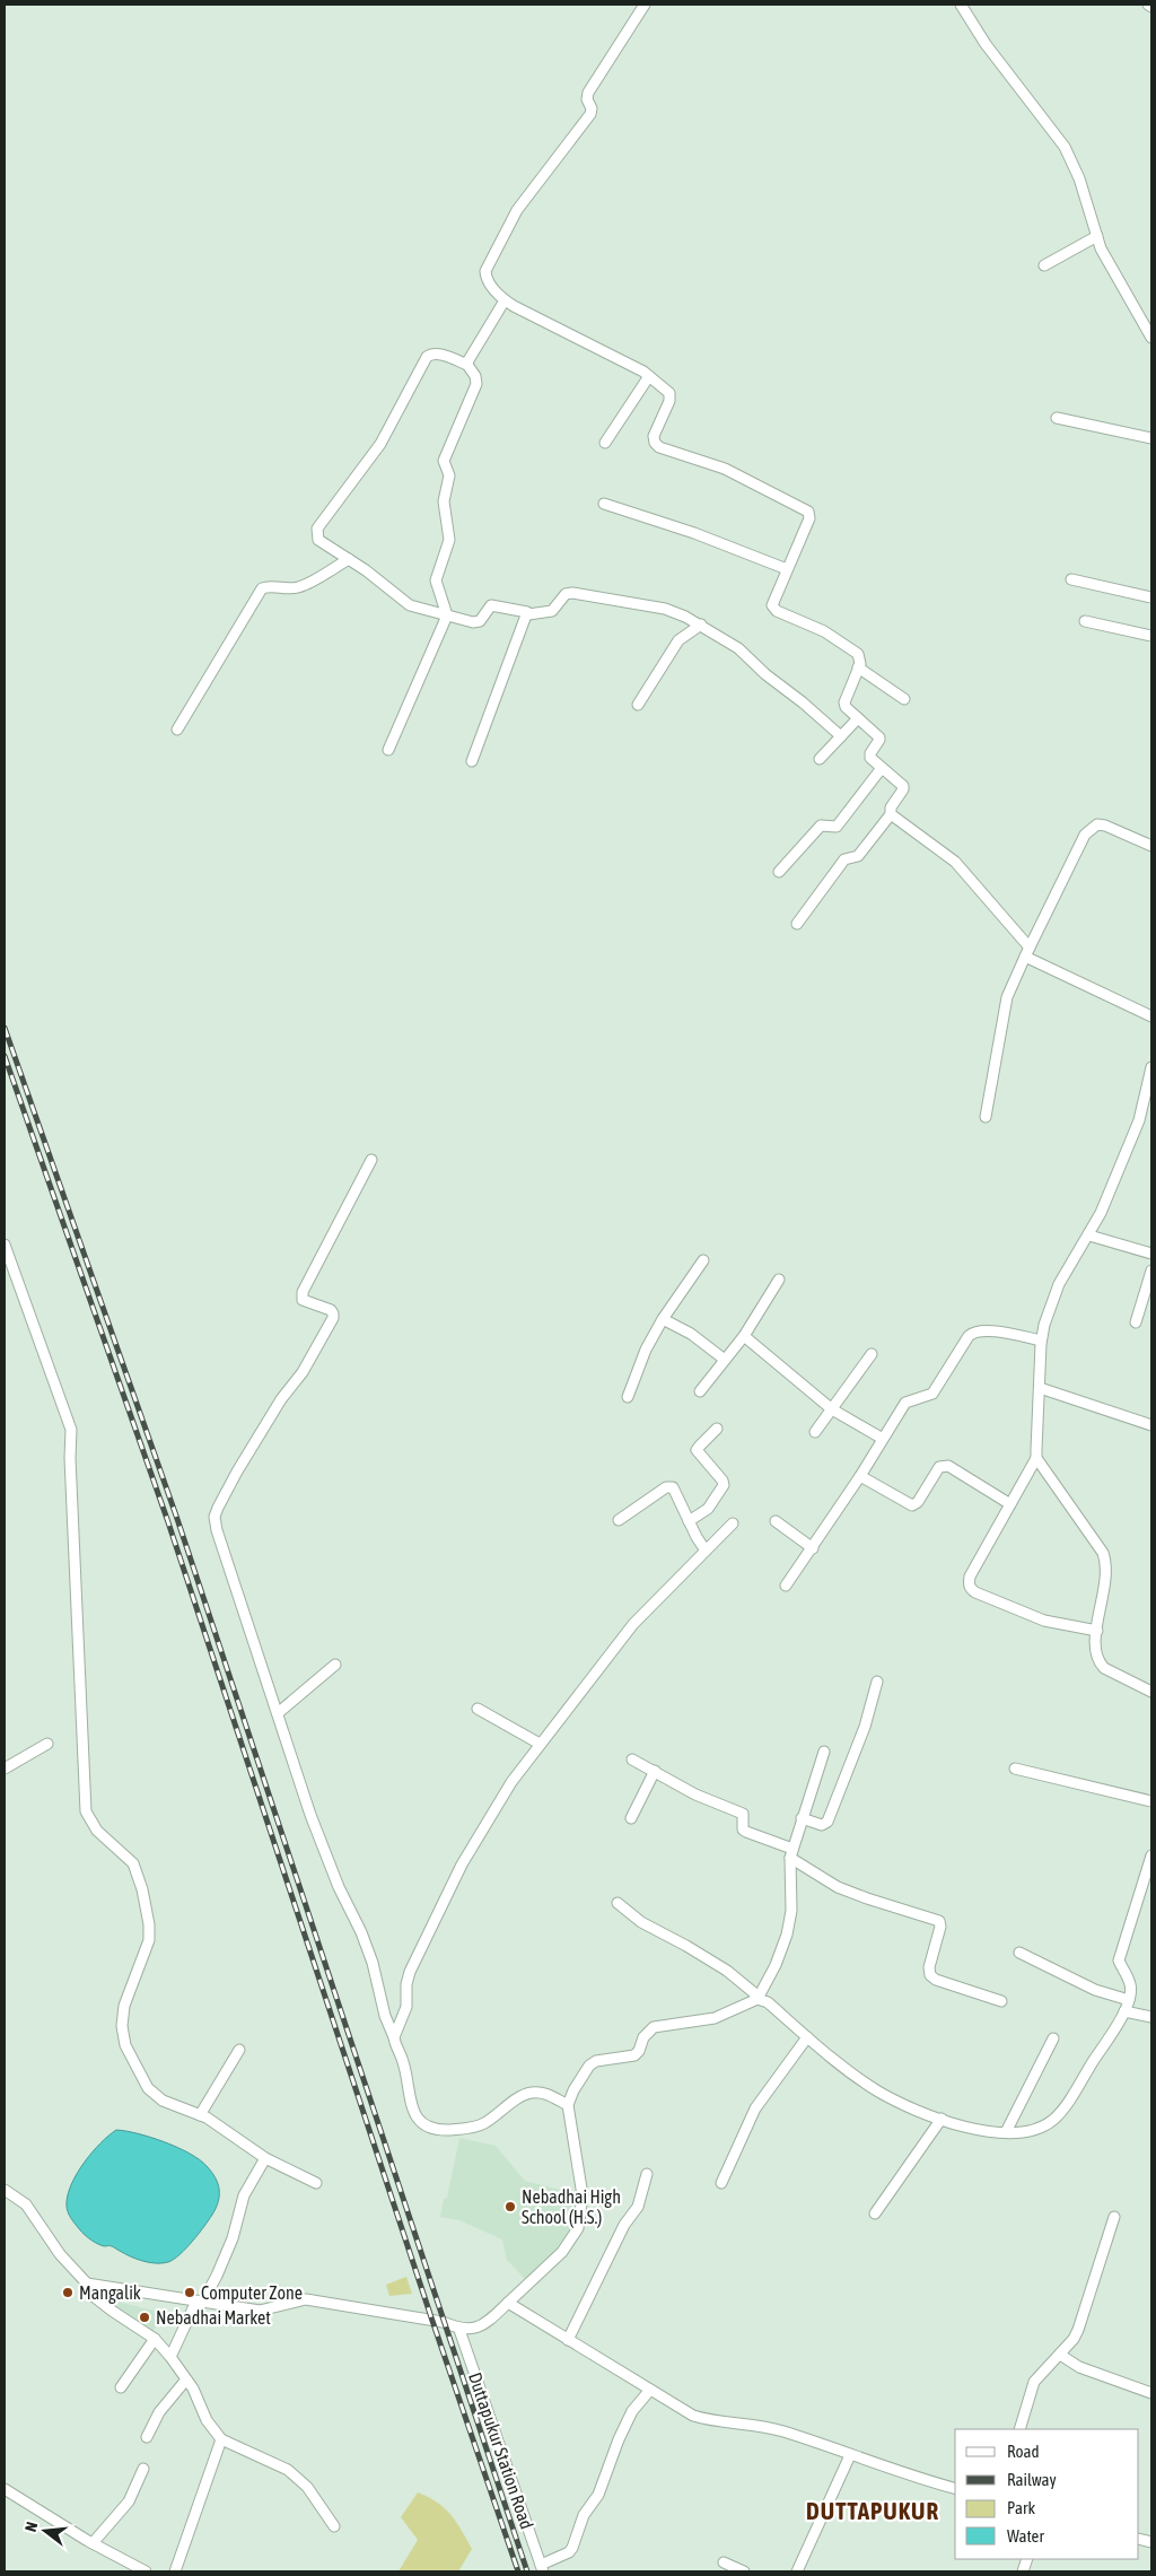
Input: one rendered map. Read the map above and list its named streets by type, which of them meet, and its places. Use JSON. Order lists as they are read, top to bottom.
{
  "streets": {
    "street": ["Duttapukur Station Road"]
  },
  "districts": ["DUTTAPUKUR"],
  "places": [
    "Nebadhai High School (H.S.)",
    "Mangalik",
    "Computer Zone",
    "Nebadhai Market"
  ],
  "legend": [
    "Road",
    "Railway",
    "Park",
    "Water"
  ],
  "north": "left"
}
